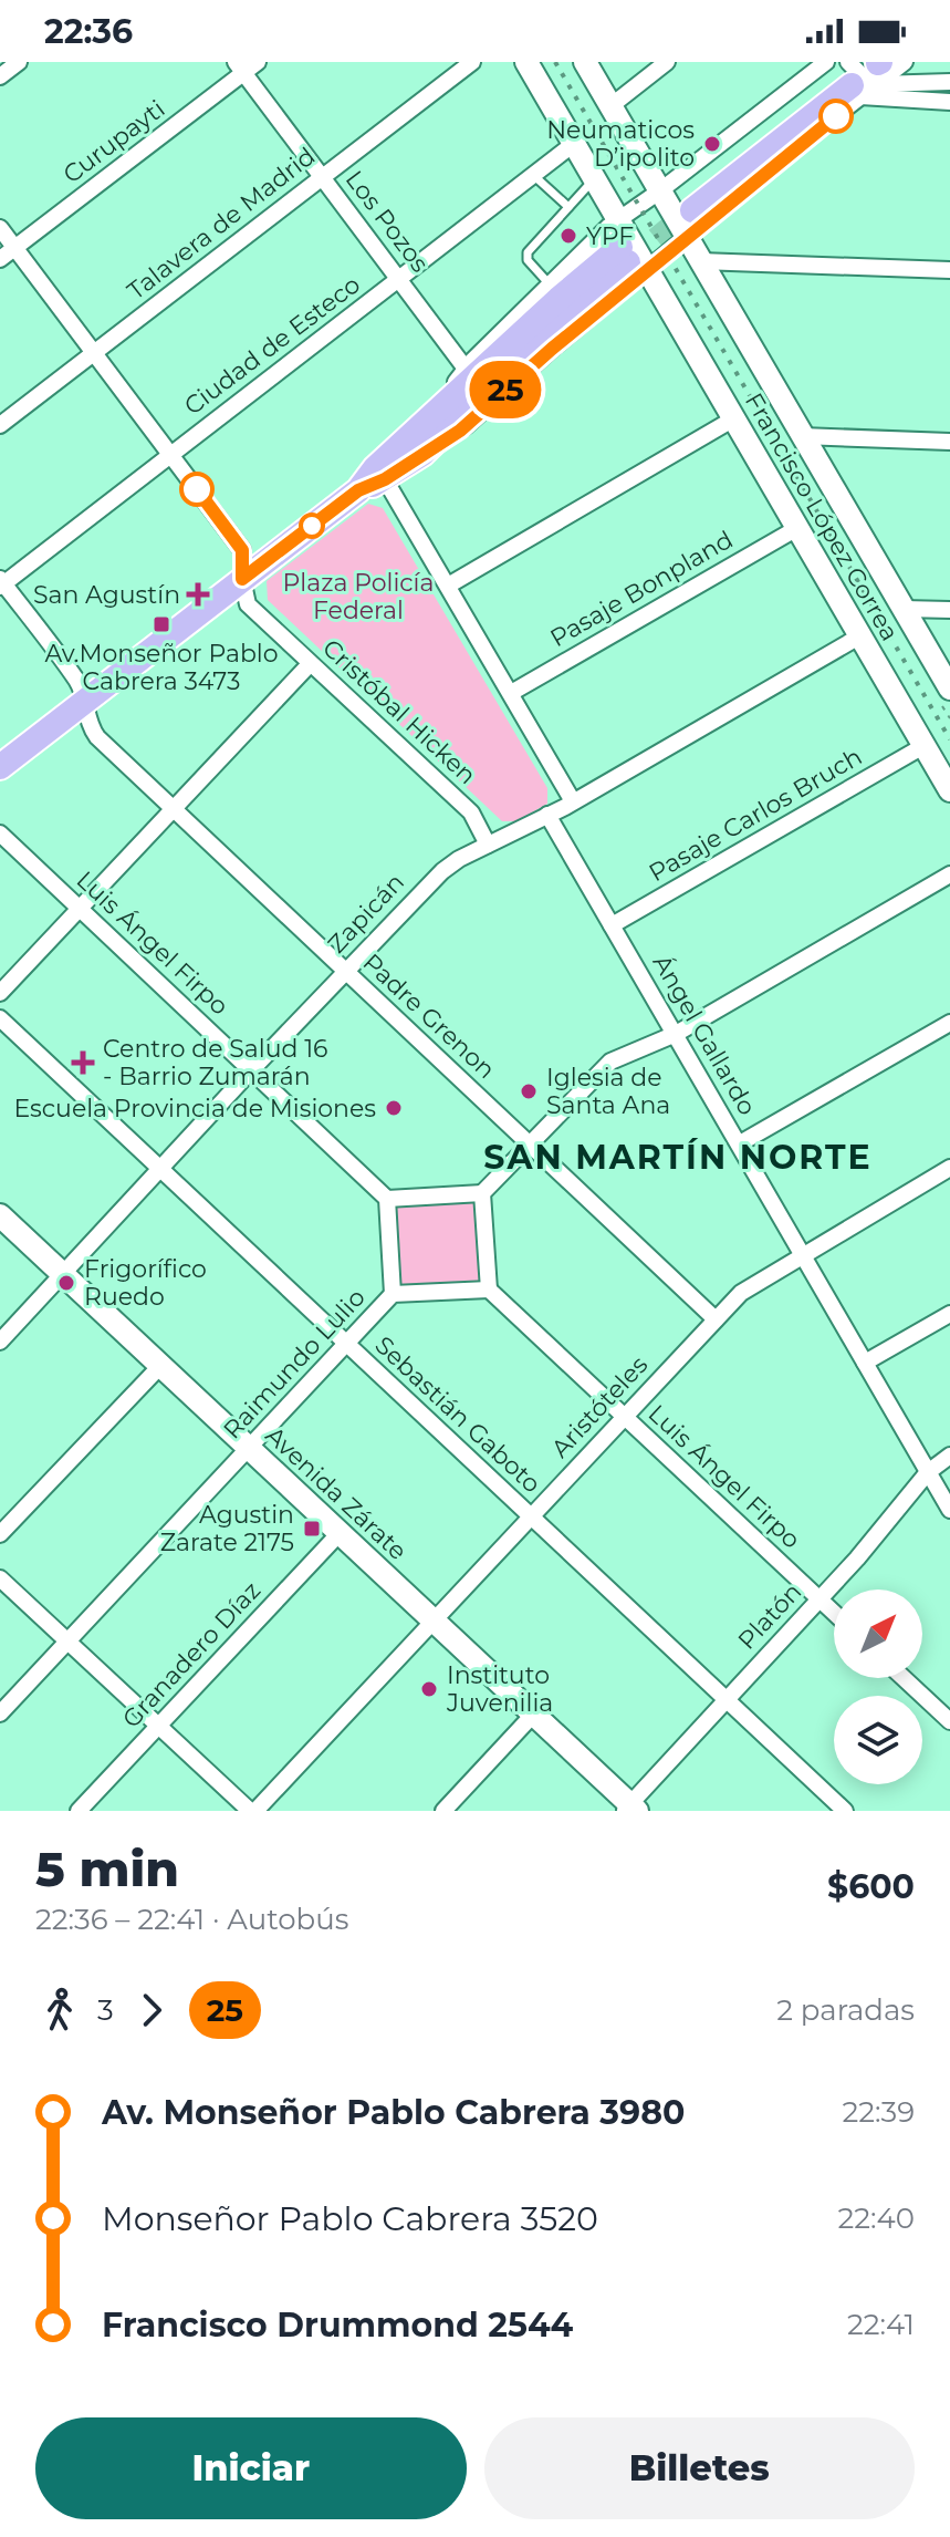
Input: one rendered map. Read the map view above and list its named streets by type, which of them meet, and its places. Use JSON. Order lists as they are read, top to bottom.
{
  "streets": {
    "main road": ["Francisco López Correa", "Avenida Zárate"],
    "street": [
      "Curupayti",
      "Los Pozos",
      "Talavera de Madrid",
      "Ciudad de Esteco",
      "Pasaje Bonpland",
      "Cristóbal Hicken",
      "Pasaje Carlos Bruch",
      "Zapicán",
      "Luis Ángel Firpo",
      "Padre Grenon",
      "Ángel Gallardo",
      "Raimundo Lulio",
      "Aristóteles",
      "Sebastián Gaboto",
      "Platón",
      "Granadero Díaz"
    ]
  },
  "crossings": [
    ["Curupayti", "Los Pozos"],
    ["Curupayti", "Cristóbal Hicken"],
    ["Los Pozos", "Talavera de Madrid"],
    ["Los Pozos", "Ciudad de Esteco"],
    ["Talavera de Madrid", "Cristóbal Hicken"],
    ["Ciudad de Esteco", "Francisco López Correa"],
    ["Ciudad de Esteco", "Cristóbal Hicken"],
    ["Ciudad de Esteco", "Padre Grenon"],
    ["Francisco López Correa", "Pasaje Bonpland"],
    ["Francisco López Correa", "Pasaje Carlos Bruch"],
    ["Francisco López Correa", "Zapicán"],
    ["Cristóbal Hicken", "Zapicán"],
    ["Pasaje Carlos Bruch", "Ángel Gallardo"],
    ["Zapicán", "Luis Ángel Firpo"],
    ["Zapicán", "Padre Grenon"],
    ["Zapicán", "Ángel Gallardo"],
    ["Zapicán", "Sebastián Gaboto"],
    ["Zapicán", "Avenida Zárate"],
    ["Luis Ángel Firpo", "Raimundo Lulio"],
    ["Luis Ángel Firpo", "Aristóteles"],
    ["Luis Ángel Firpo", "Platón"],
    ["Padre Grenon", "Aristóteles"],
    ["Ángel Gallardo", "Aristóteles"],
    ["Ángel Gallardo", "Platón"],
    ["Raimundo Lulio", "Sebastián Gaboto"],
    ["Raimundo Lulio", "Avenida Zárate"],
    ["Aristóteles", "Sebastián Gaboto"],
    ["Aristóteles", "Avenida Zárate"],
    ["Sebastián Gaboto", "Platón"],
    ["Avenida Zárate", "Platón"],
    ["Avenida Zárate", "Granadero Díaz"]
  ],
  "districts": ["SAN MARTÍN NORTE"],
  "parks": ["Plaza Policía Federal"],
  "places": {
    "other": [
      "Neumaticos D’ipolito",
      "YPF",
      "Iglesia de Santa Ana",
      "Escuela Provincia de Misiones",
      "Frigorífico Ruedo",
      "Instituto Juvenilia"
    ],
    "health": ["San Agustín", "Centro de Salud 16 - Barrio Zumarán"],
    "transit": ["Av.Monseñor Pablo Cabrera 3473", "Agustin Zarate 2175"]
  },
  "lines": ["bus line 25"],
  "north": "top right",
  "page": {
    "status": "22:36",
    "on_map": "25",
    "heading": ["5 min", "22:36 – 22:41 · Autobús", "$600"],
    "legs": ["3", "25", "2 paradas"],
    "list": [
      {
        "name": "Av. Monseñor Pablo Cabrera 3980",
        "value": "22:39"
      },
      {
        "name": "Monseñor Pablo Cabrera 3520",
        "value": "22:40"
      },
      {
        "name": "Francisco Drummond 2544",
        "value": "22:41"
      }
    ],
    "buttons": ["Iniciar", "Billetes"]
  }
}
